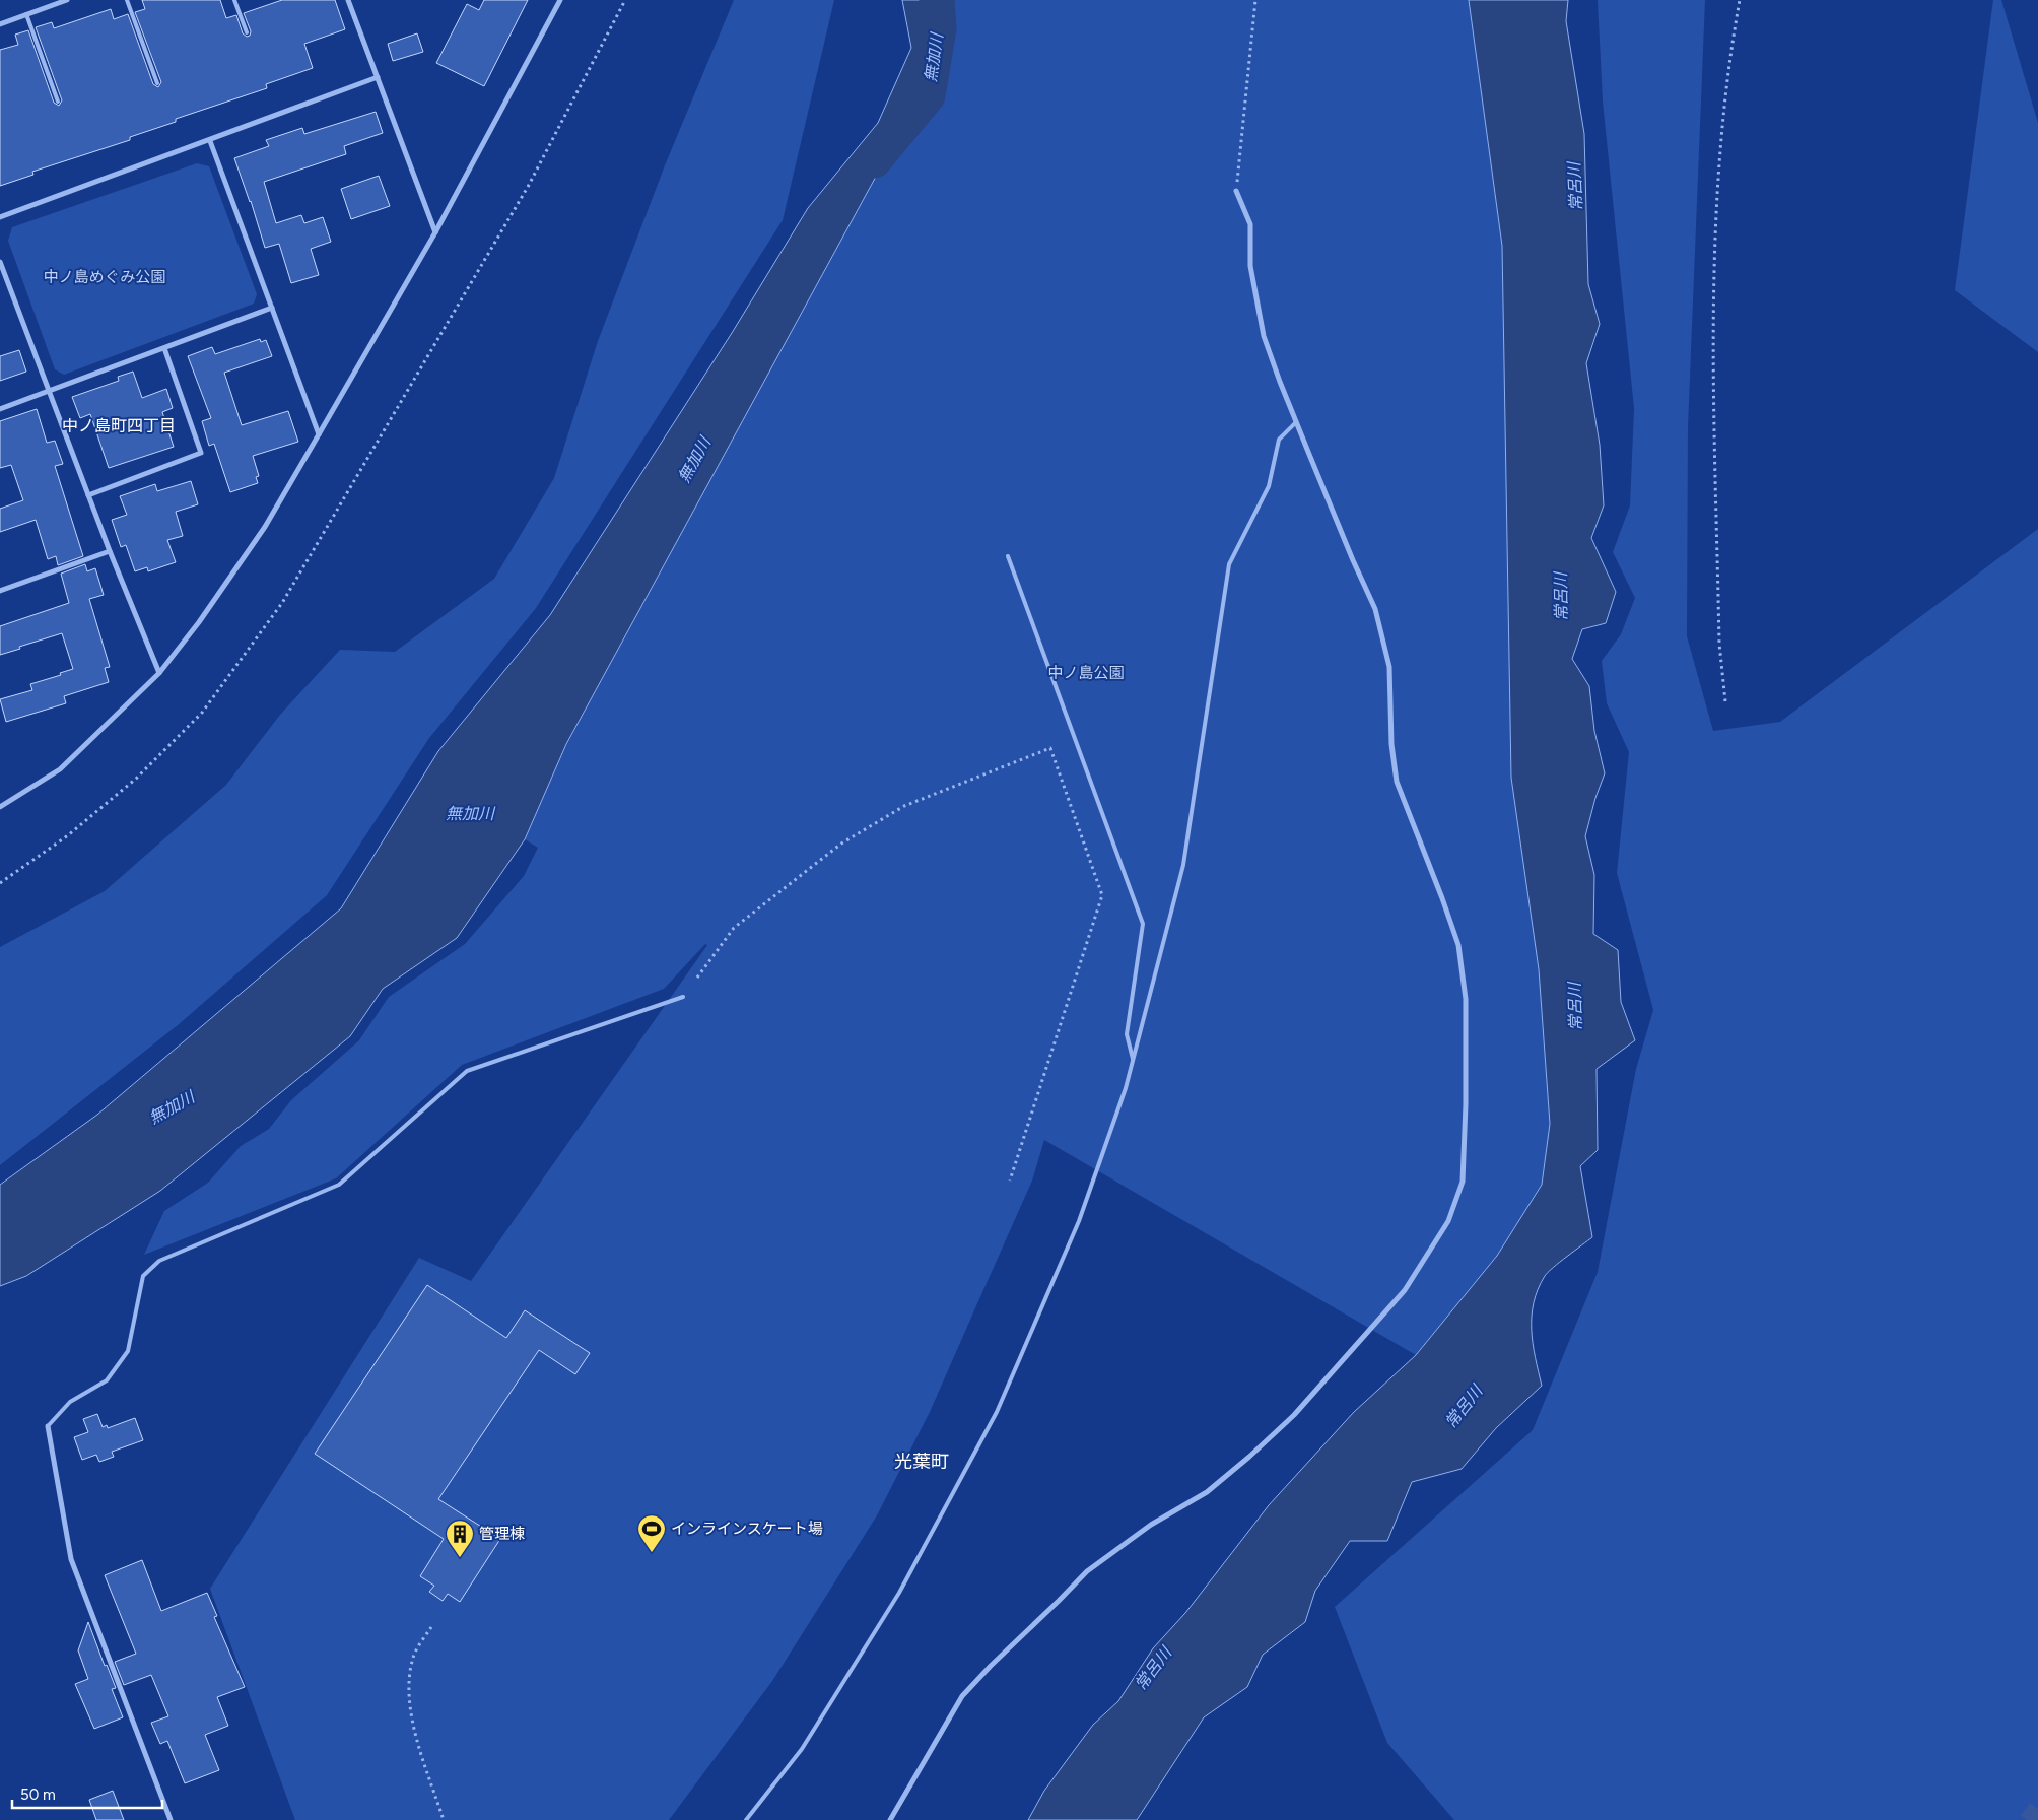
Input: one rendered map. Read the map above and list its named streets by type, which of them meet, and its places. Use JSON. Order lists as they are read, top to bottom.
{
  "districts": ["中ノ島町四丁目", "光葉町"],
  "water": ["無加川", "常呂川"],
  "parks": ["中ノ島めぐみ公園", "中ノ島公園"],
  "places": {
    "sports": ["インラインスケート場"],
    "building": ["管理棟"]
  },
  "scale_bar": "50 m"
}
